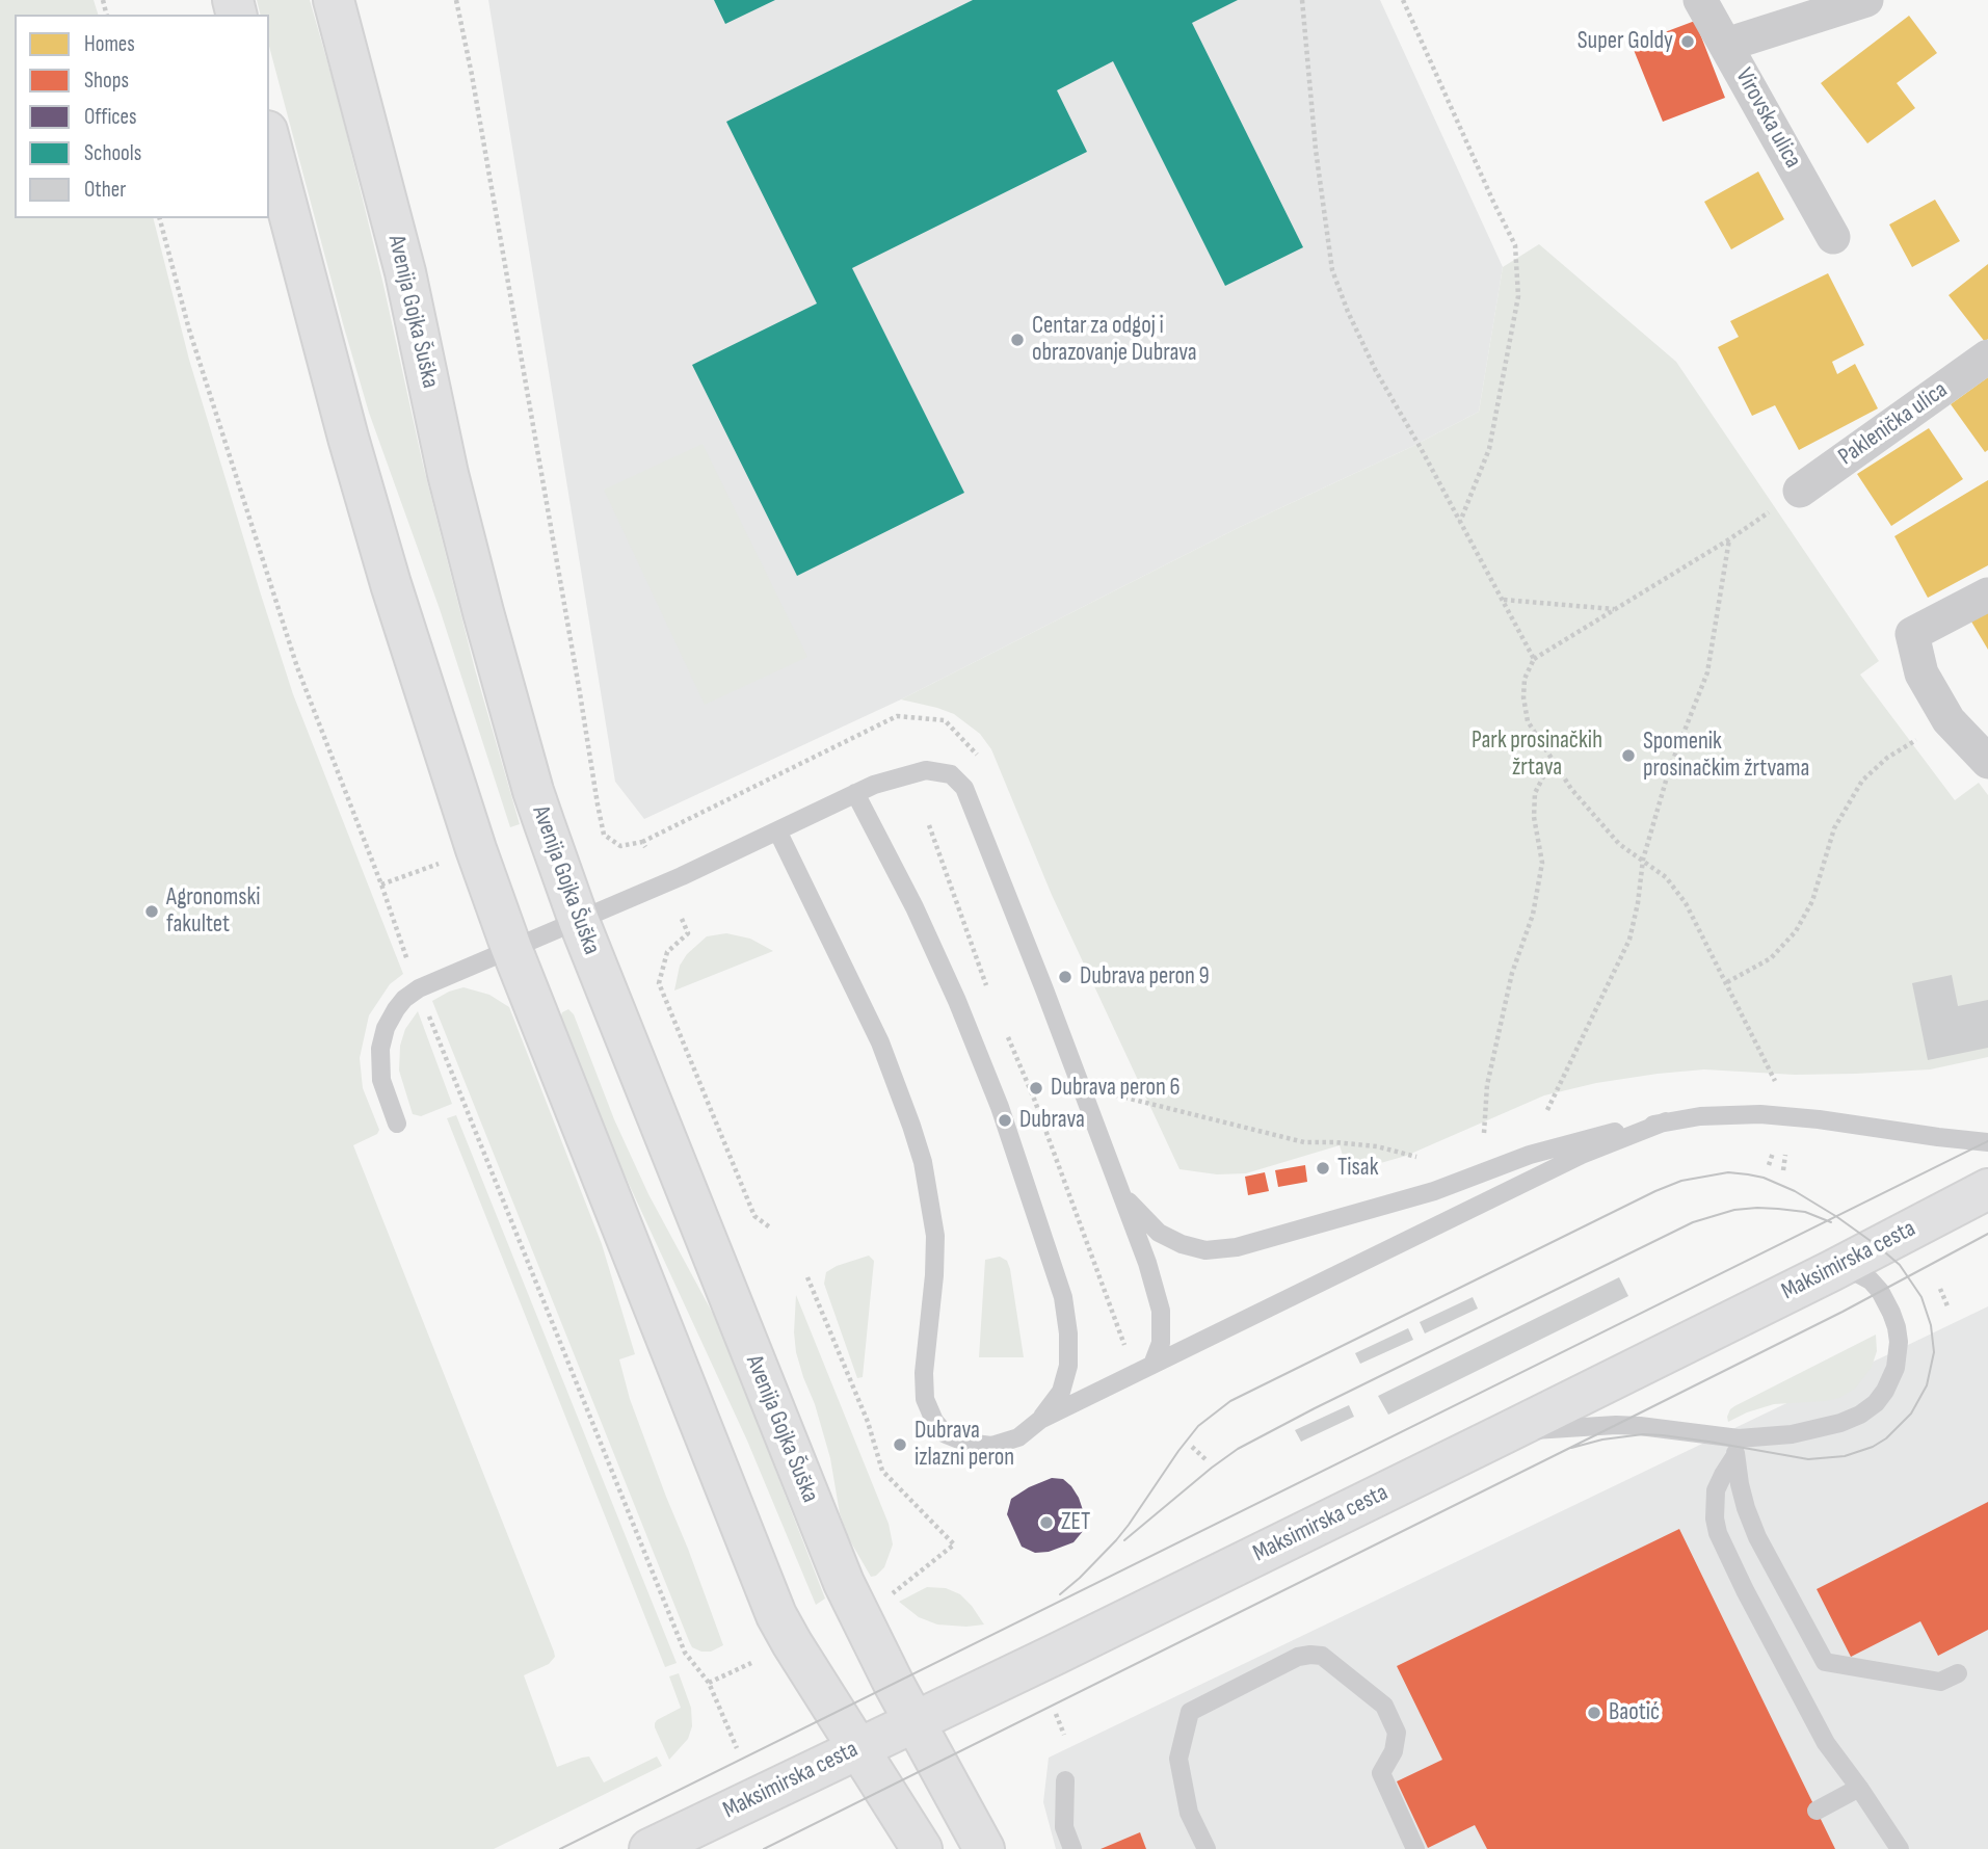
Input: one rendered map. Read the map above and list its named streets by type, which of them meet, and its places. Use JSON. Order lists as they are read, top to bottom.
{
  "streets": {
    "main road": ["Avenija Gojka Šuška", "Maksimirska cesta"],
    "street": ["Virovska ulica", "Paklenička ulica"]
  },
  "crossings": [
    ["Avenija Gojka Šuška", "Maksimirska cesta"]
  ],
  "parks": ["Park prosinačkih žrtava"],
  "places": [
    "Super Goldy",
    "Centar za odgoj i obrazovanje Dubrava",
    "Spomenik prosinačkim žrtvama",
    "Agronomski fakultet",
    "Dubrava peron 9",
    "Dubrava peron 6",
    "Dubrava",
    "Tisak",
    "Dubrava izlazni peron",
    "ZET",
    "Baotić"
  ],
  "legend": [
    "Homes",
    "Shops",
    "Offices",
    "Schools",
    "Other"
  ]
}
